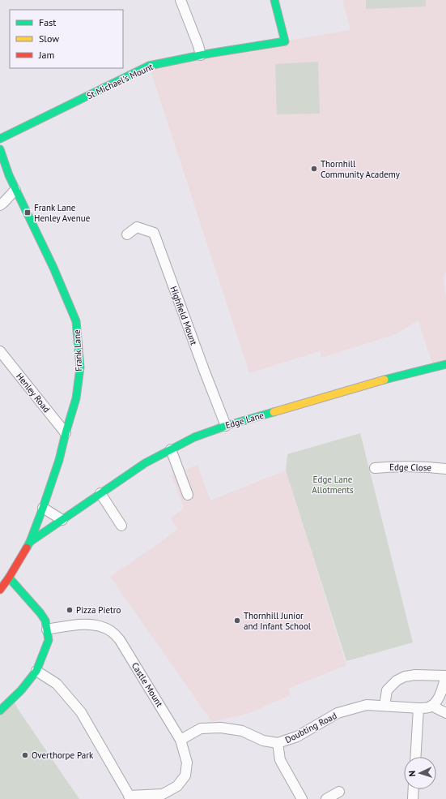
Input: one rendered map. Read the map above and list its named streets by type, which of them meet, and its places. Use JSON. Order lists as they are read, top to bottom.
{
  "streets": {
    "street": [
      "St Michael's Mount",
      "Highfield Mount",
      "Frank Lane",
      "Henley Road",
      "Edge Lane",
      "Edge Close",
      "Castle Mount",
      "Doubting Road"
    ]
  },
  "crossings": [
    ["Highfield Mount", "Edge Lane"],
    ["Frank Lane", "Henley Road"],
    ["Frank Lane", "Edge Lane"]
  ],
  "parks": ["Edge Lane Allotments"],
  "places": {
    "other": [
      "Thornhill Community Academy",
      "Pizza Pietro",
      "Thornhill Junior and Infant School",
      "Overthorpe Park"
    ],
    "transit": ["Frank Lane Henley Avenue"]
  },
  "legend": ["Fast", "Slow", "Jam"],
  "north": "left"
}
